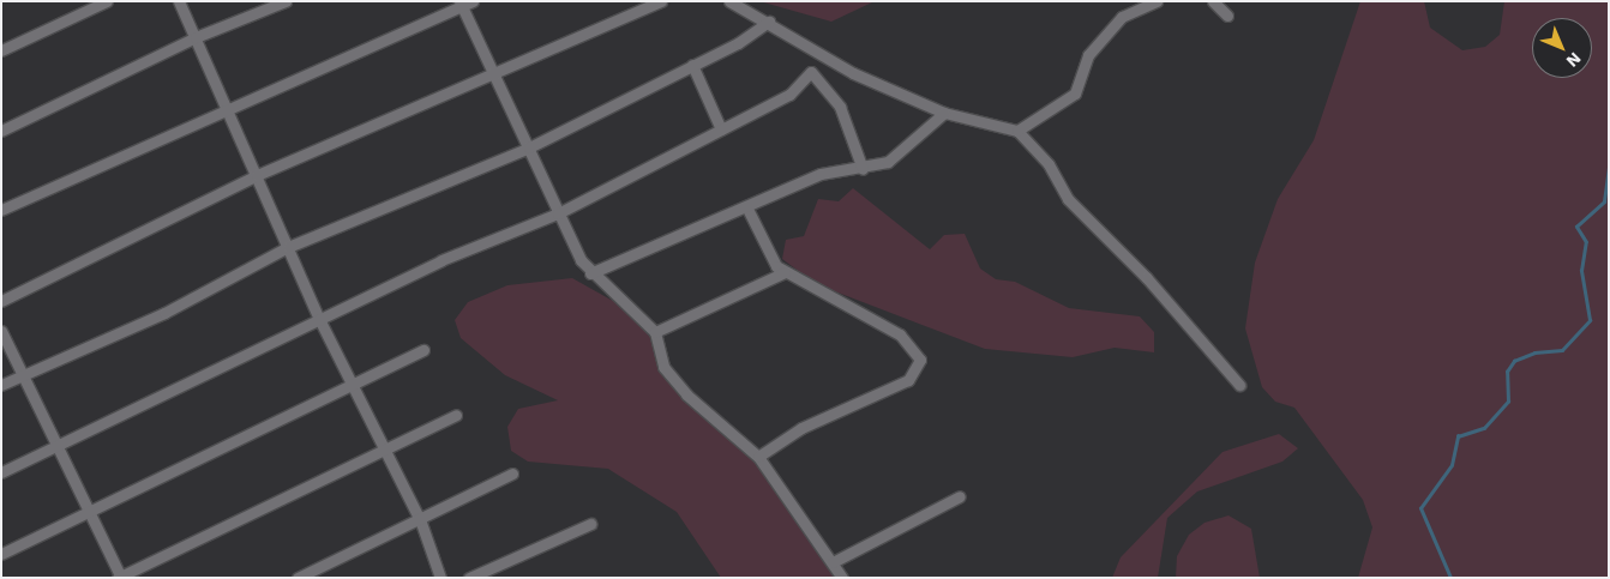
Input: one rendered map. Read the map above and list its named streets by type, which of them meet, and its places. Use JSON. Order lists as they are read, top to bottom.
{
  "north": "bottom right"
}
